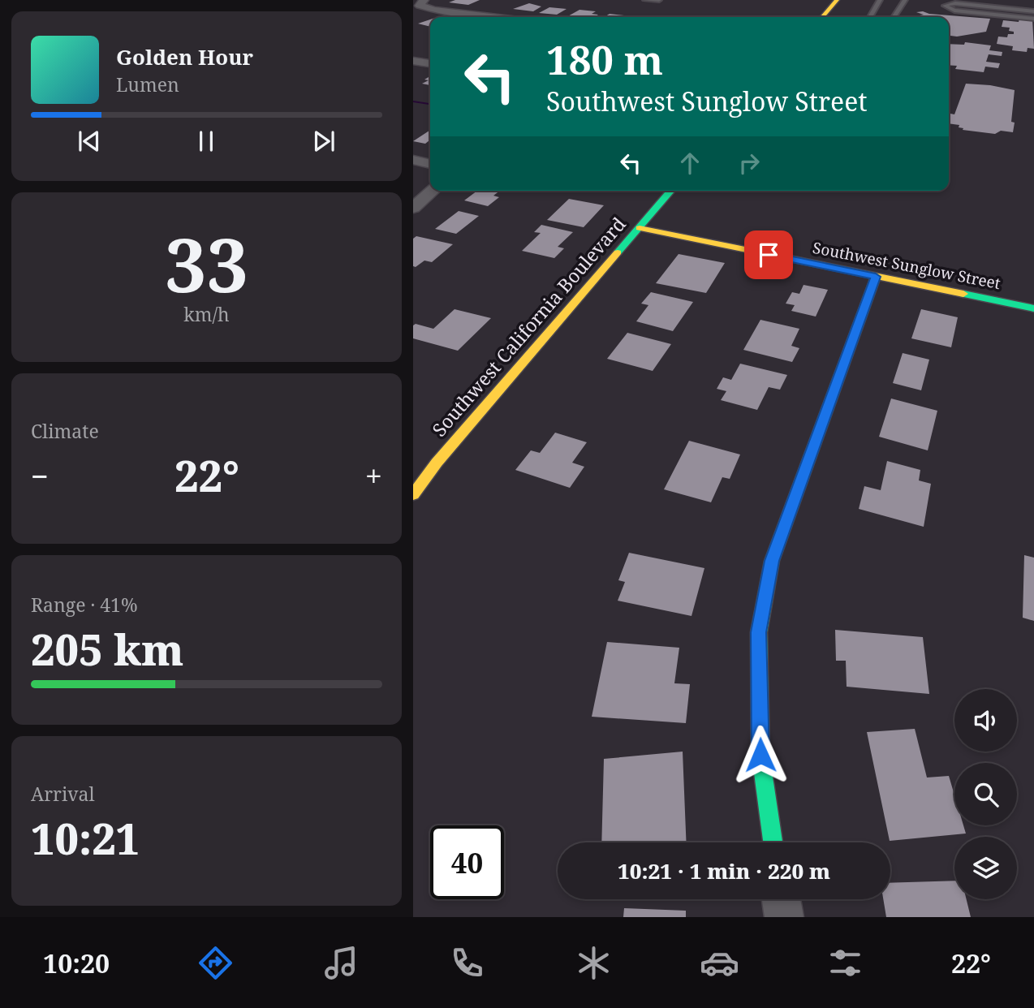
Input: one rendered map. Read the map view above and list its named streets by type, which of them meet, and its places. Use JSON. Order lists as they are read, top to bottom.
{
  "streets": {
    "street": ["Southwest Sunglow Street", "Southwest California Boulevard"]
  },
  "crossings": [
    ["Southwest Sunglow Street", "Southwest California Boulevard"]
  ],
  "page": {
    "turn": ["180 m", "Southwest Sunglow Street"],
    "song": ["Golden Hour", "Lumen"],
    "tile": [
      ["33", "km/h"],
      "Climate",
      ["Range · 41%", "205 km"],
      ["Arrival", "10:21"]
    ],
    "heat": ["−", "22°", "+"],
    "limit": "40",
    "trip": "10:21 · 1 min · 220 m",
    "tabs": ["10:20", "22°"]
  }
}
